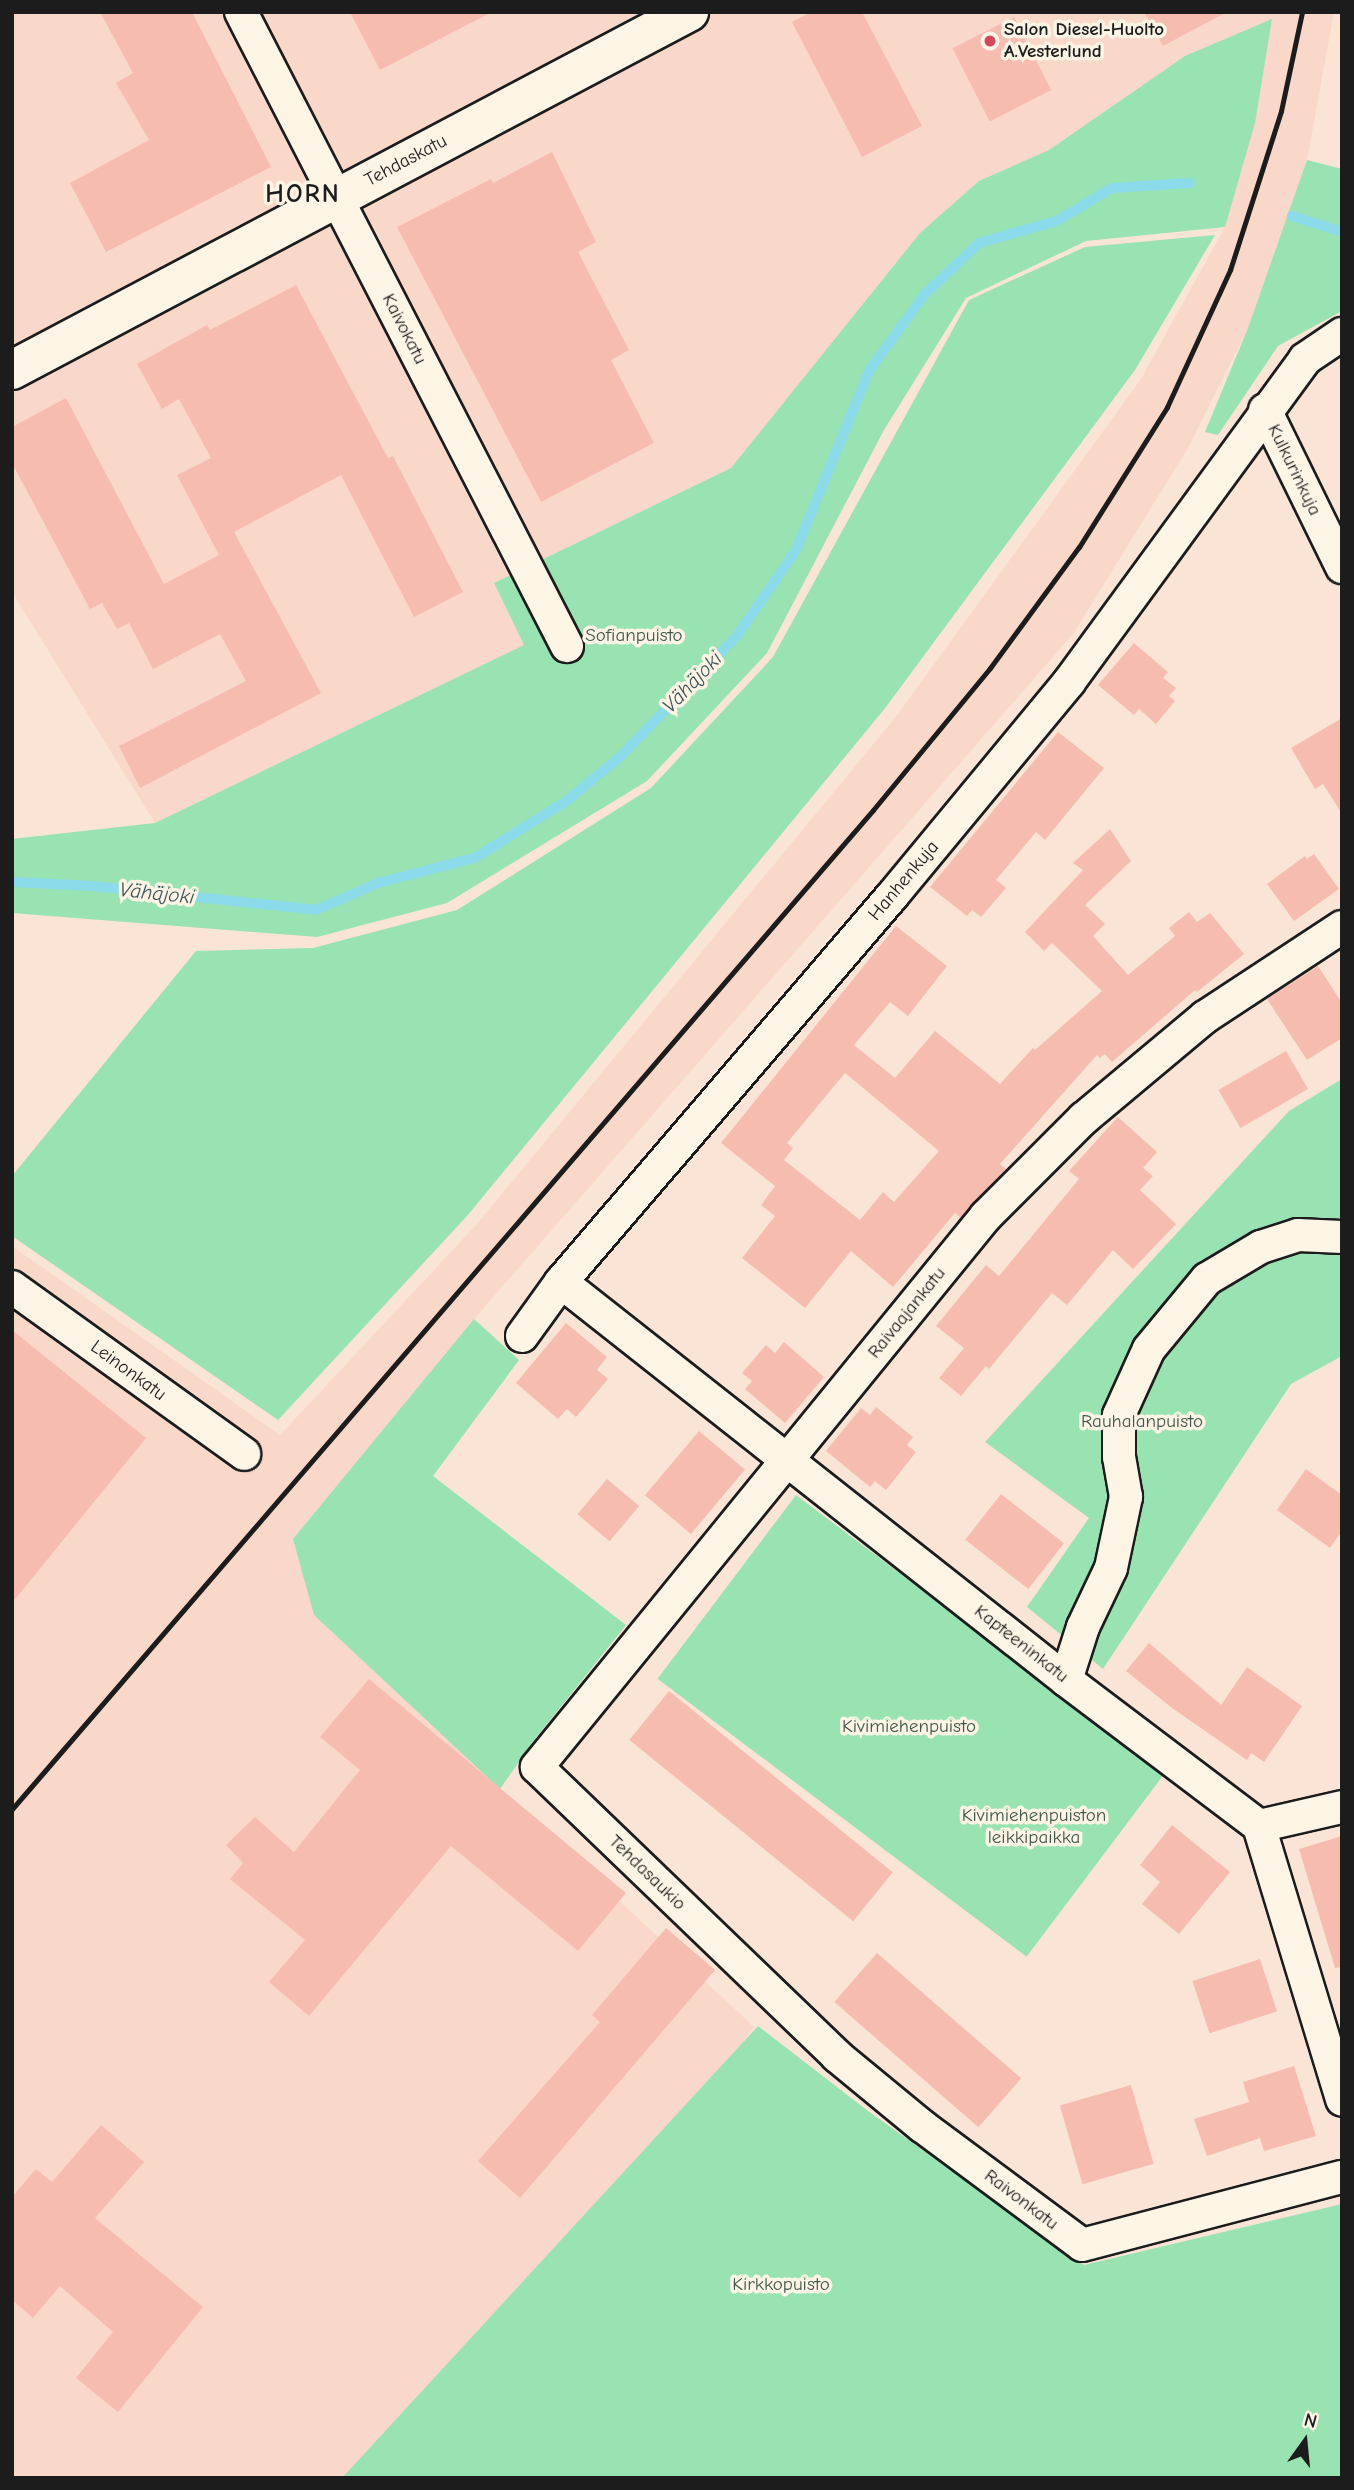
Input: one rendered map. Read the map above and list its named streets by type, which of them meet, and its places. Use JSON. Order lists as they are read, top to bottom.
{
  "streets": {
    "street": [
      "Tehdaskatu",
      "Kaivokatu",
      "Kulkurinkuja",
      "Hanhenkuja",
      "Raivaajankatu",
      "Leinonkatu",
      "Kapteeninkatu",
      "Tehdasaukio",
      "Raivonkatu"
    ]
  },
  "crossings": [
    ["Tehdaskatu", "Kaivokatu"],
    ["Kulkurinkuja", "Hanhenkuja"],
    ["Hanhenkuja", "Kapteeninkatu"],
    ["Raivaajankatu", "Kapteeninkatu"],
    ["Raivaajankatu", "Tehdasaukio"],
    ["Tehdasaukio", "Raivonkatu"]
  ],
  "districts": ["HORN"],
  "water": ["Vähäjoki"],
  "parks": [
    "Sofianpuisto",
    "Rauhalanpuisto",
    "Kivimiehenpuisto",
    "Kivimiehenpuiston leikkipaikka",
    "Kirkkopuisto"
  ],
  "places": ["Salon Diesel-Huolto A.Vesterlund"],
  "north": "top"
}
